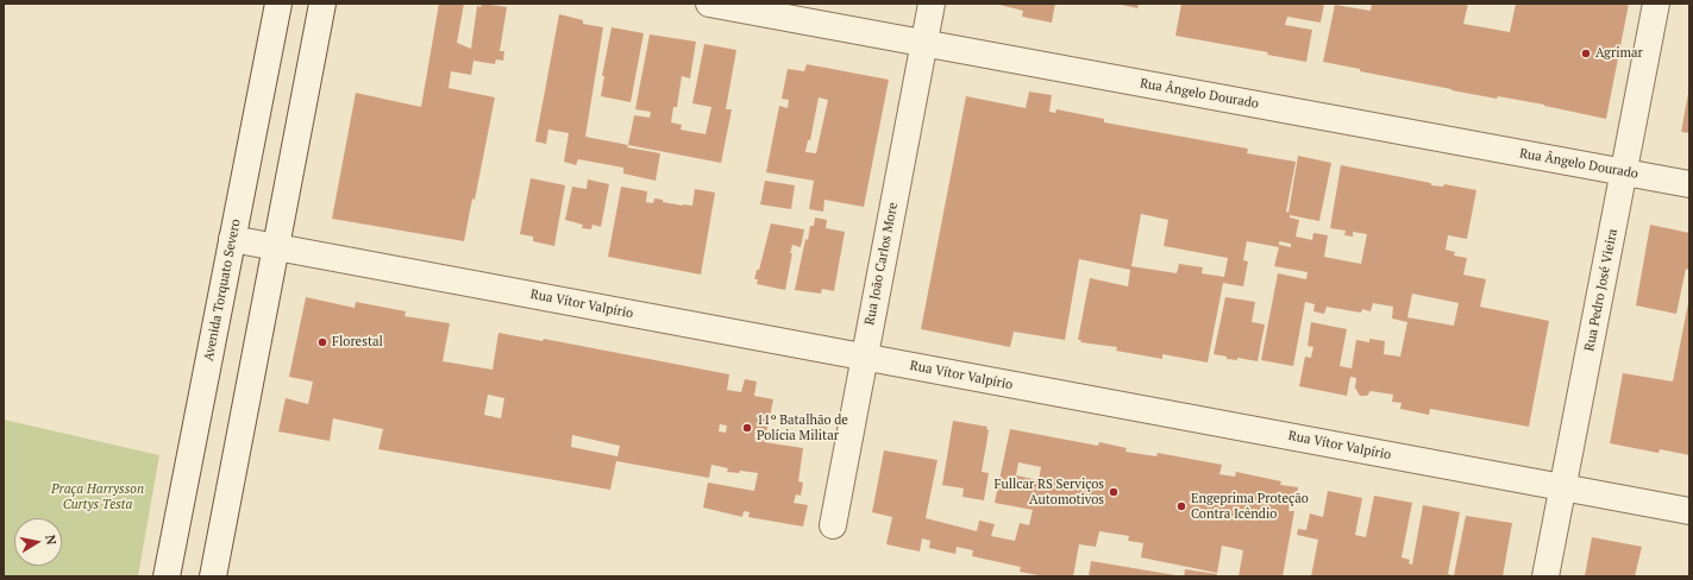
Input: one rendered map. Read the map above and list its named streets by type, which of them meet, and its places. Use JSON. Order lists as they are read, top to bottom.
{
  "streets": {
    "street": [
      "Rua Ângelo Dourado",
      "Rua João Carlos More",
      "Avenida Torquato Severo",
      "Rua Pedro José Vieira",
      "Rua Vítor Valpírio"
    ]
  },
  "crossings": [
    ["Rua Ângelo Dourado", "Rua João Carlos More"],
    ["Rua Ângelo Dourado", "Rua Pedro José Vieira"],
    ["Rua João Carlos More", "Rua Vítor Valpírio"],
    ["Avenida Torquato Severo", "Rua Vítor Valpírio"],
    ["Rua Pedro José Vieira", "Rua Vítor Valpírio"]
  ],
  "parks": ["Praça Harrysson Curtys Testa"],
  "places": [
    "Agrimar",
    "Florestal",
    "11º Batalhão de Polícia Militar",
    "Fullcar RS Serviços Automotivos",
    "Engeprima Proteção Contra Icêndio"
  ],
  "north": "right"
}
